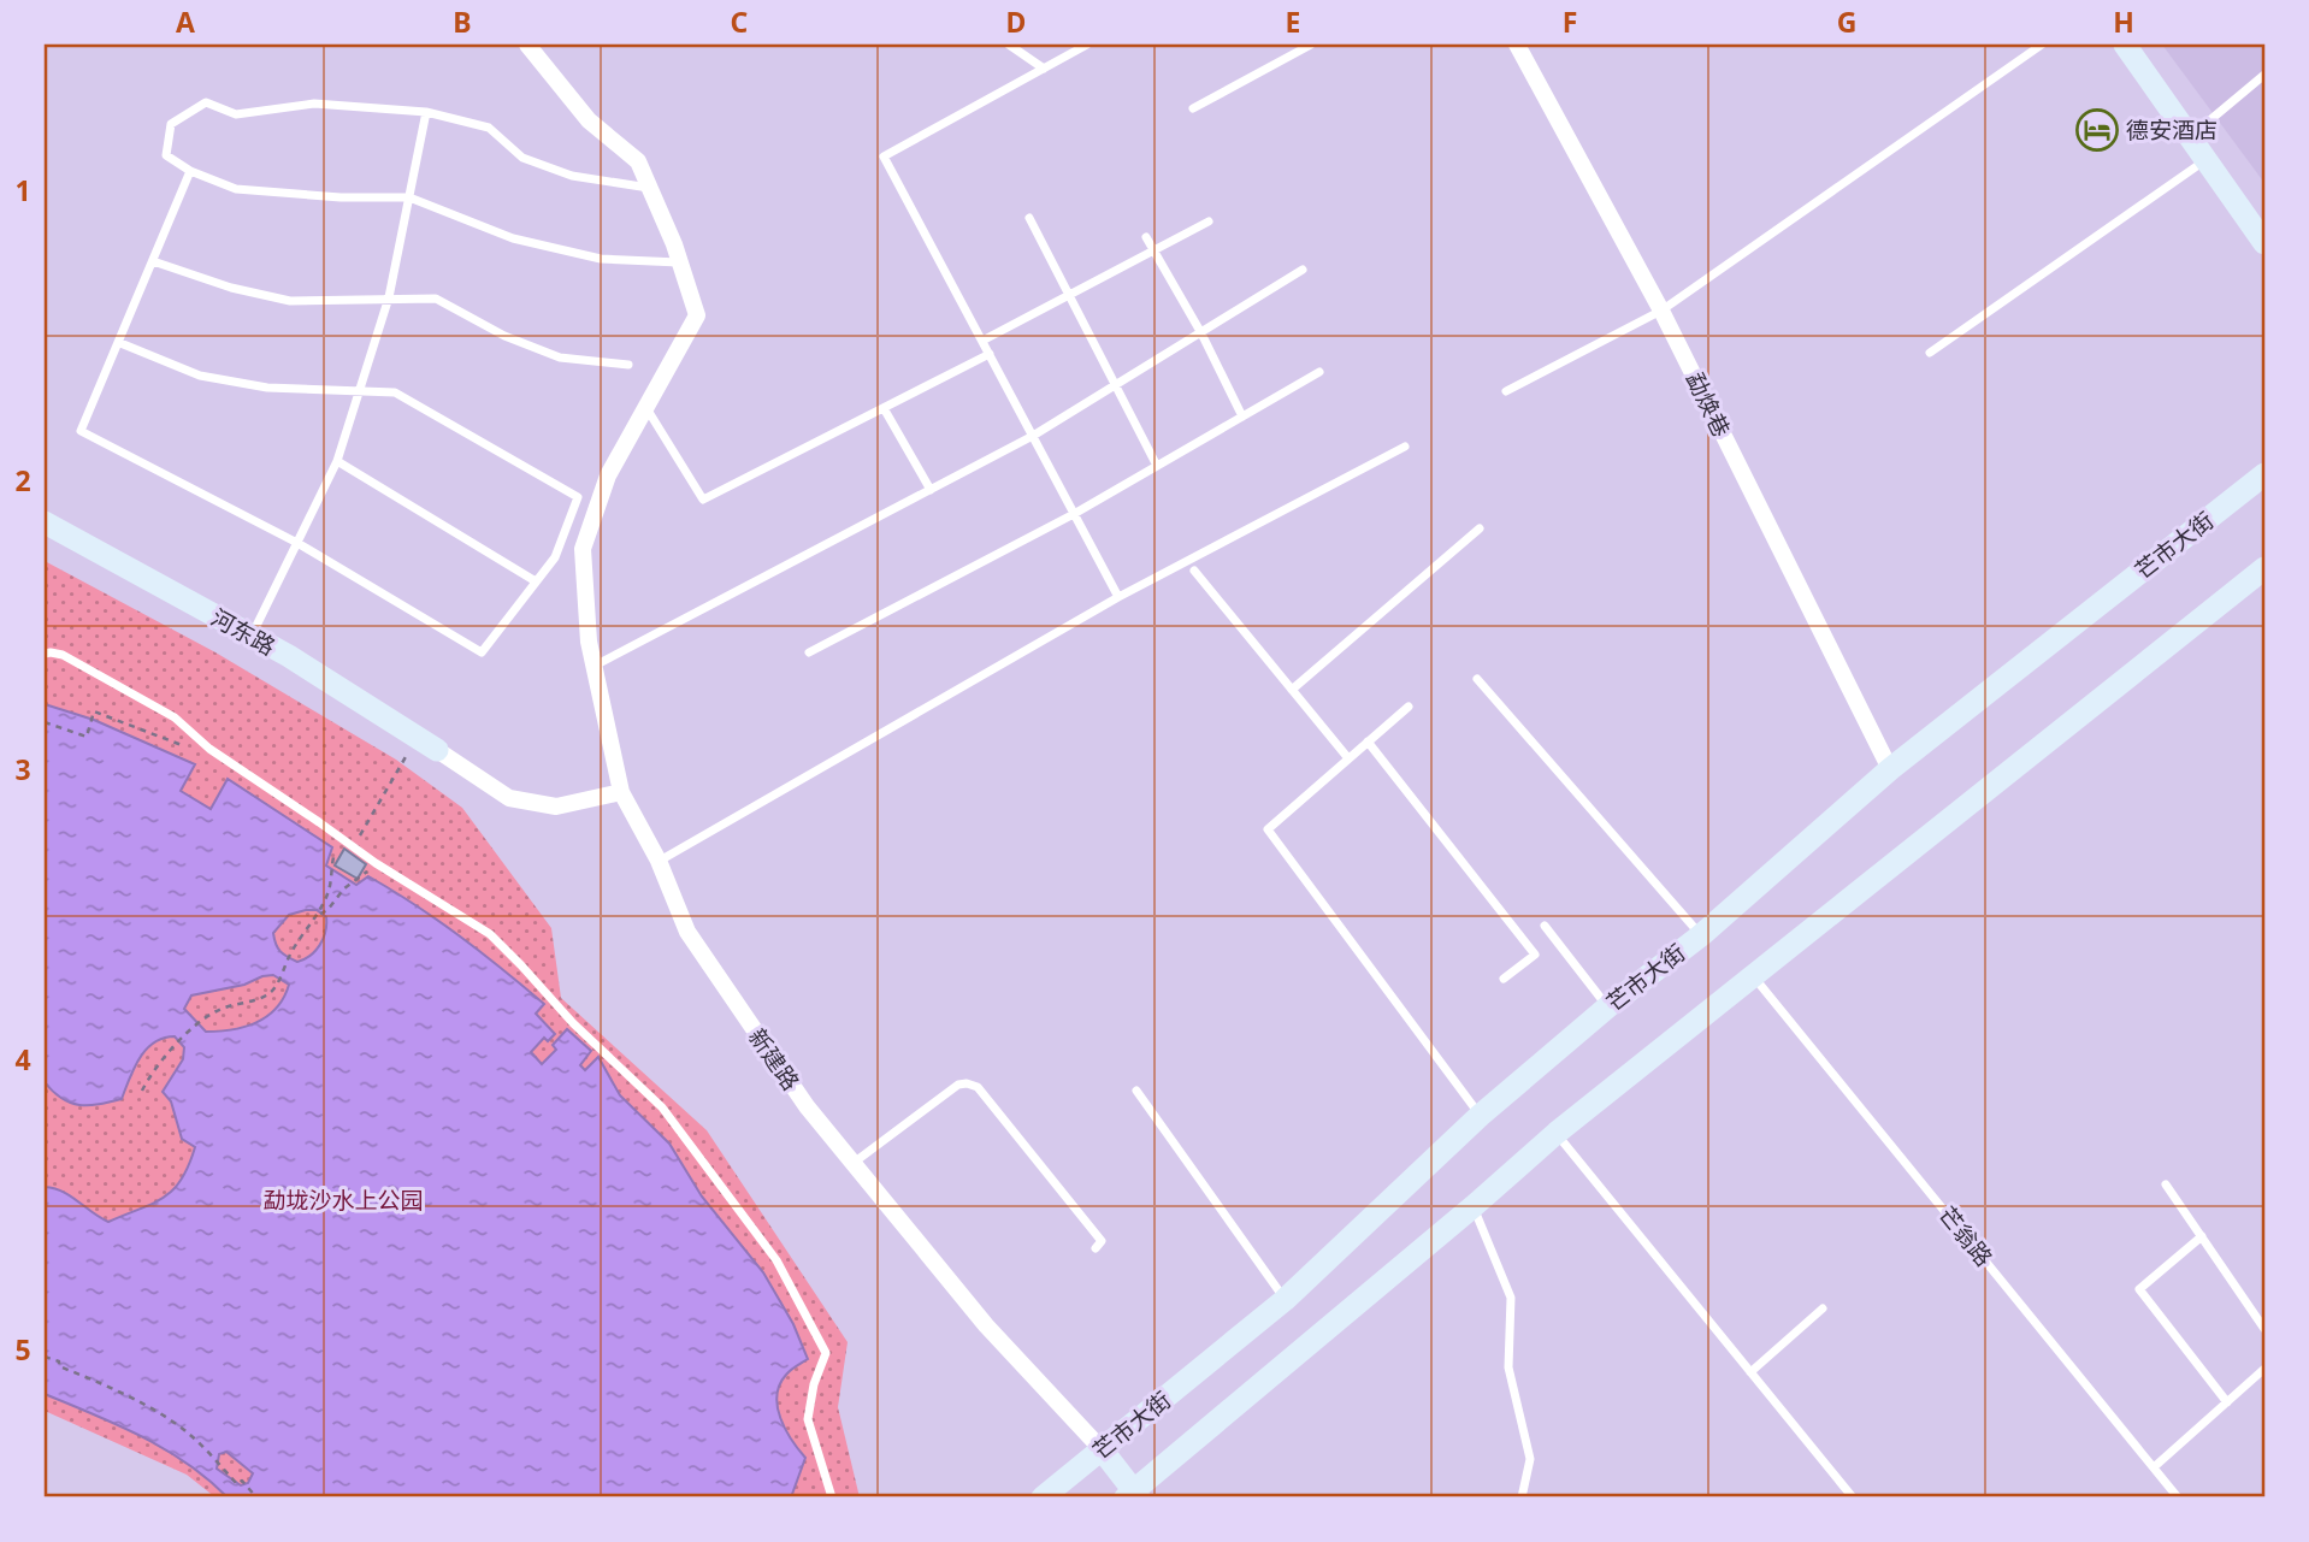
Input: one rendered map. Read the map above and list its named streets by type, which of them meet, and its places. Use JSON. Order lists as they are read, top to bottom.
{
  "streets": {
    "main road": ["芒市大街", "河东路"],
    "street": ["勐焕巷", "新建路"],
    "lane": ["芒翁路"]
  },
  "crossings": [
    ["勐焕巷", "芒市大街"],
    ["芒市大街", "新建路"]
  ],
  "parks": ["勐垅沙水上公园"],
  "places": {
    "hotel": ["德安酒店"]
  },
  "grid": {
    "columns": [
      "A",
      "B",
      "C",
      "D",
      "E",
      "F",
      "G",
      "H"
    ],
    "rows": [
      "1",
      "2",
      "3",
      "4",
      "5"
    ]
  }
}
